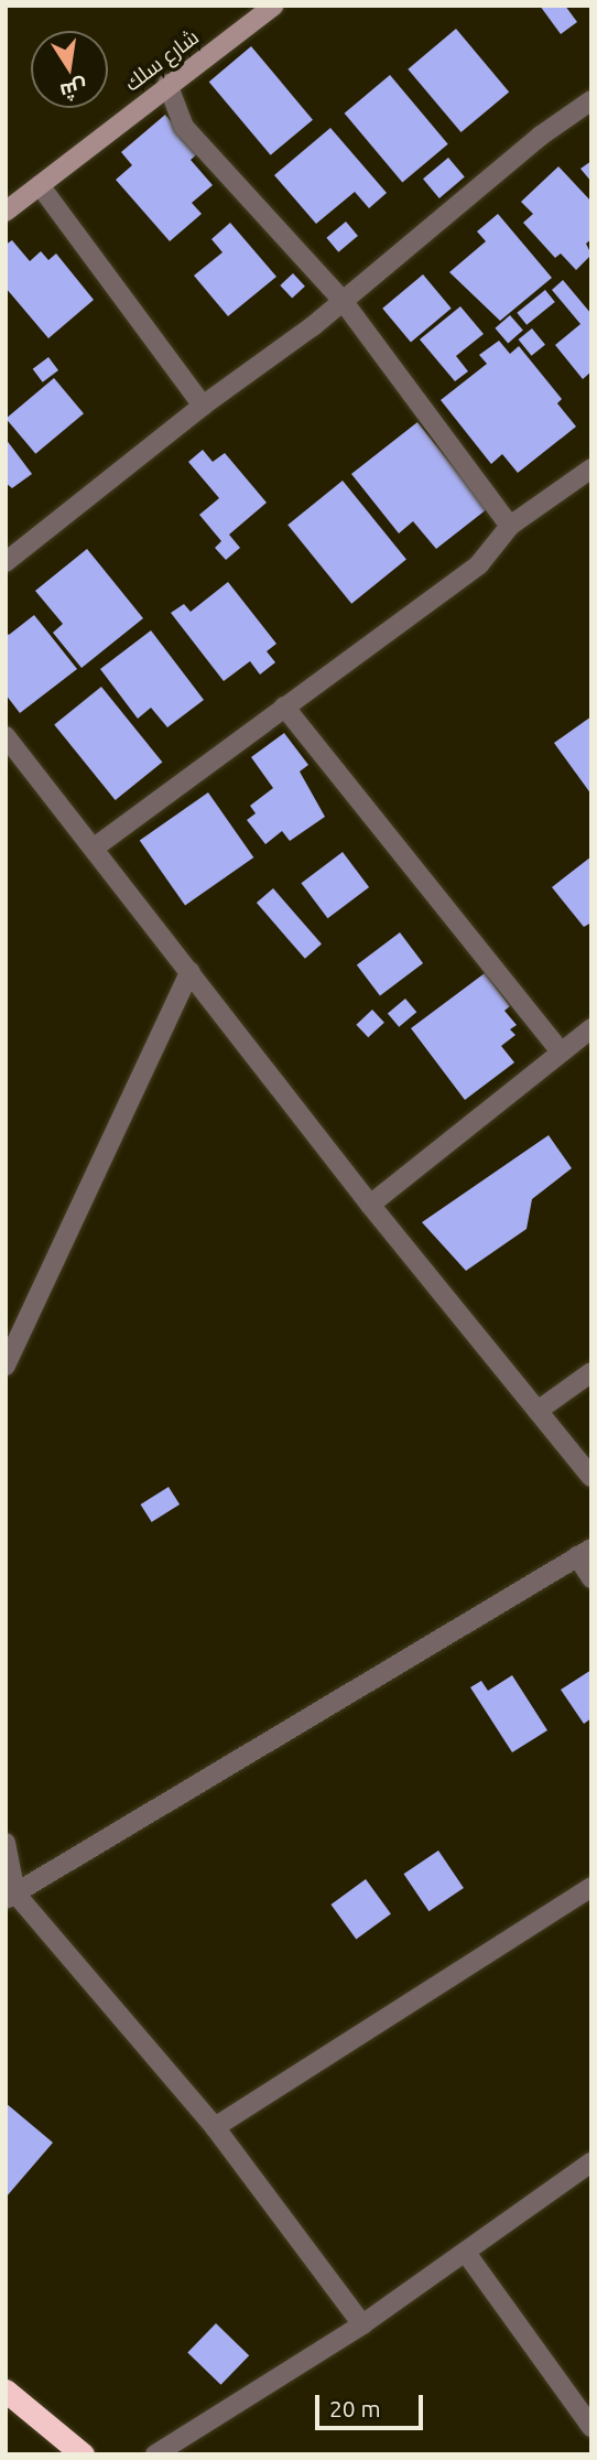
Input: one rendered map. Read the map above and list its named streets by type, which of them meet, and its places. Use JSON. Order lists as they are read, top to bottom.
{
  "streets": {
    "street": ["شارع سلك"]
  },
  "scale_bar": "20 m",
  "north": "bottom"
}
